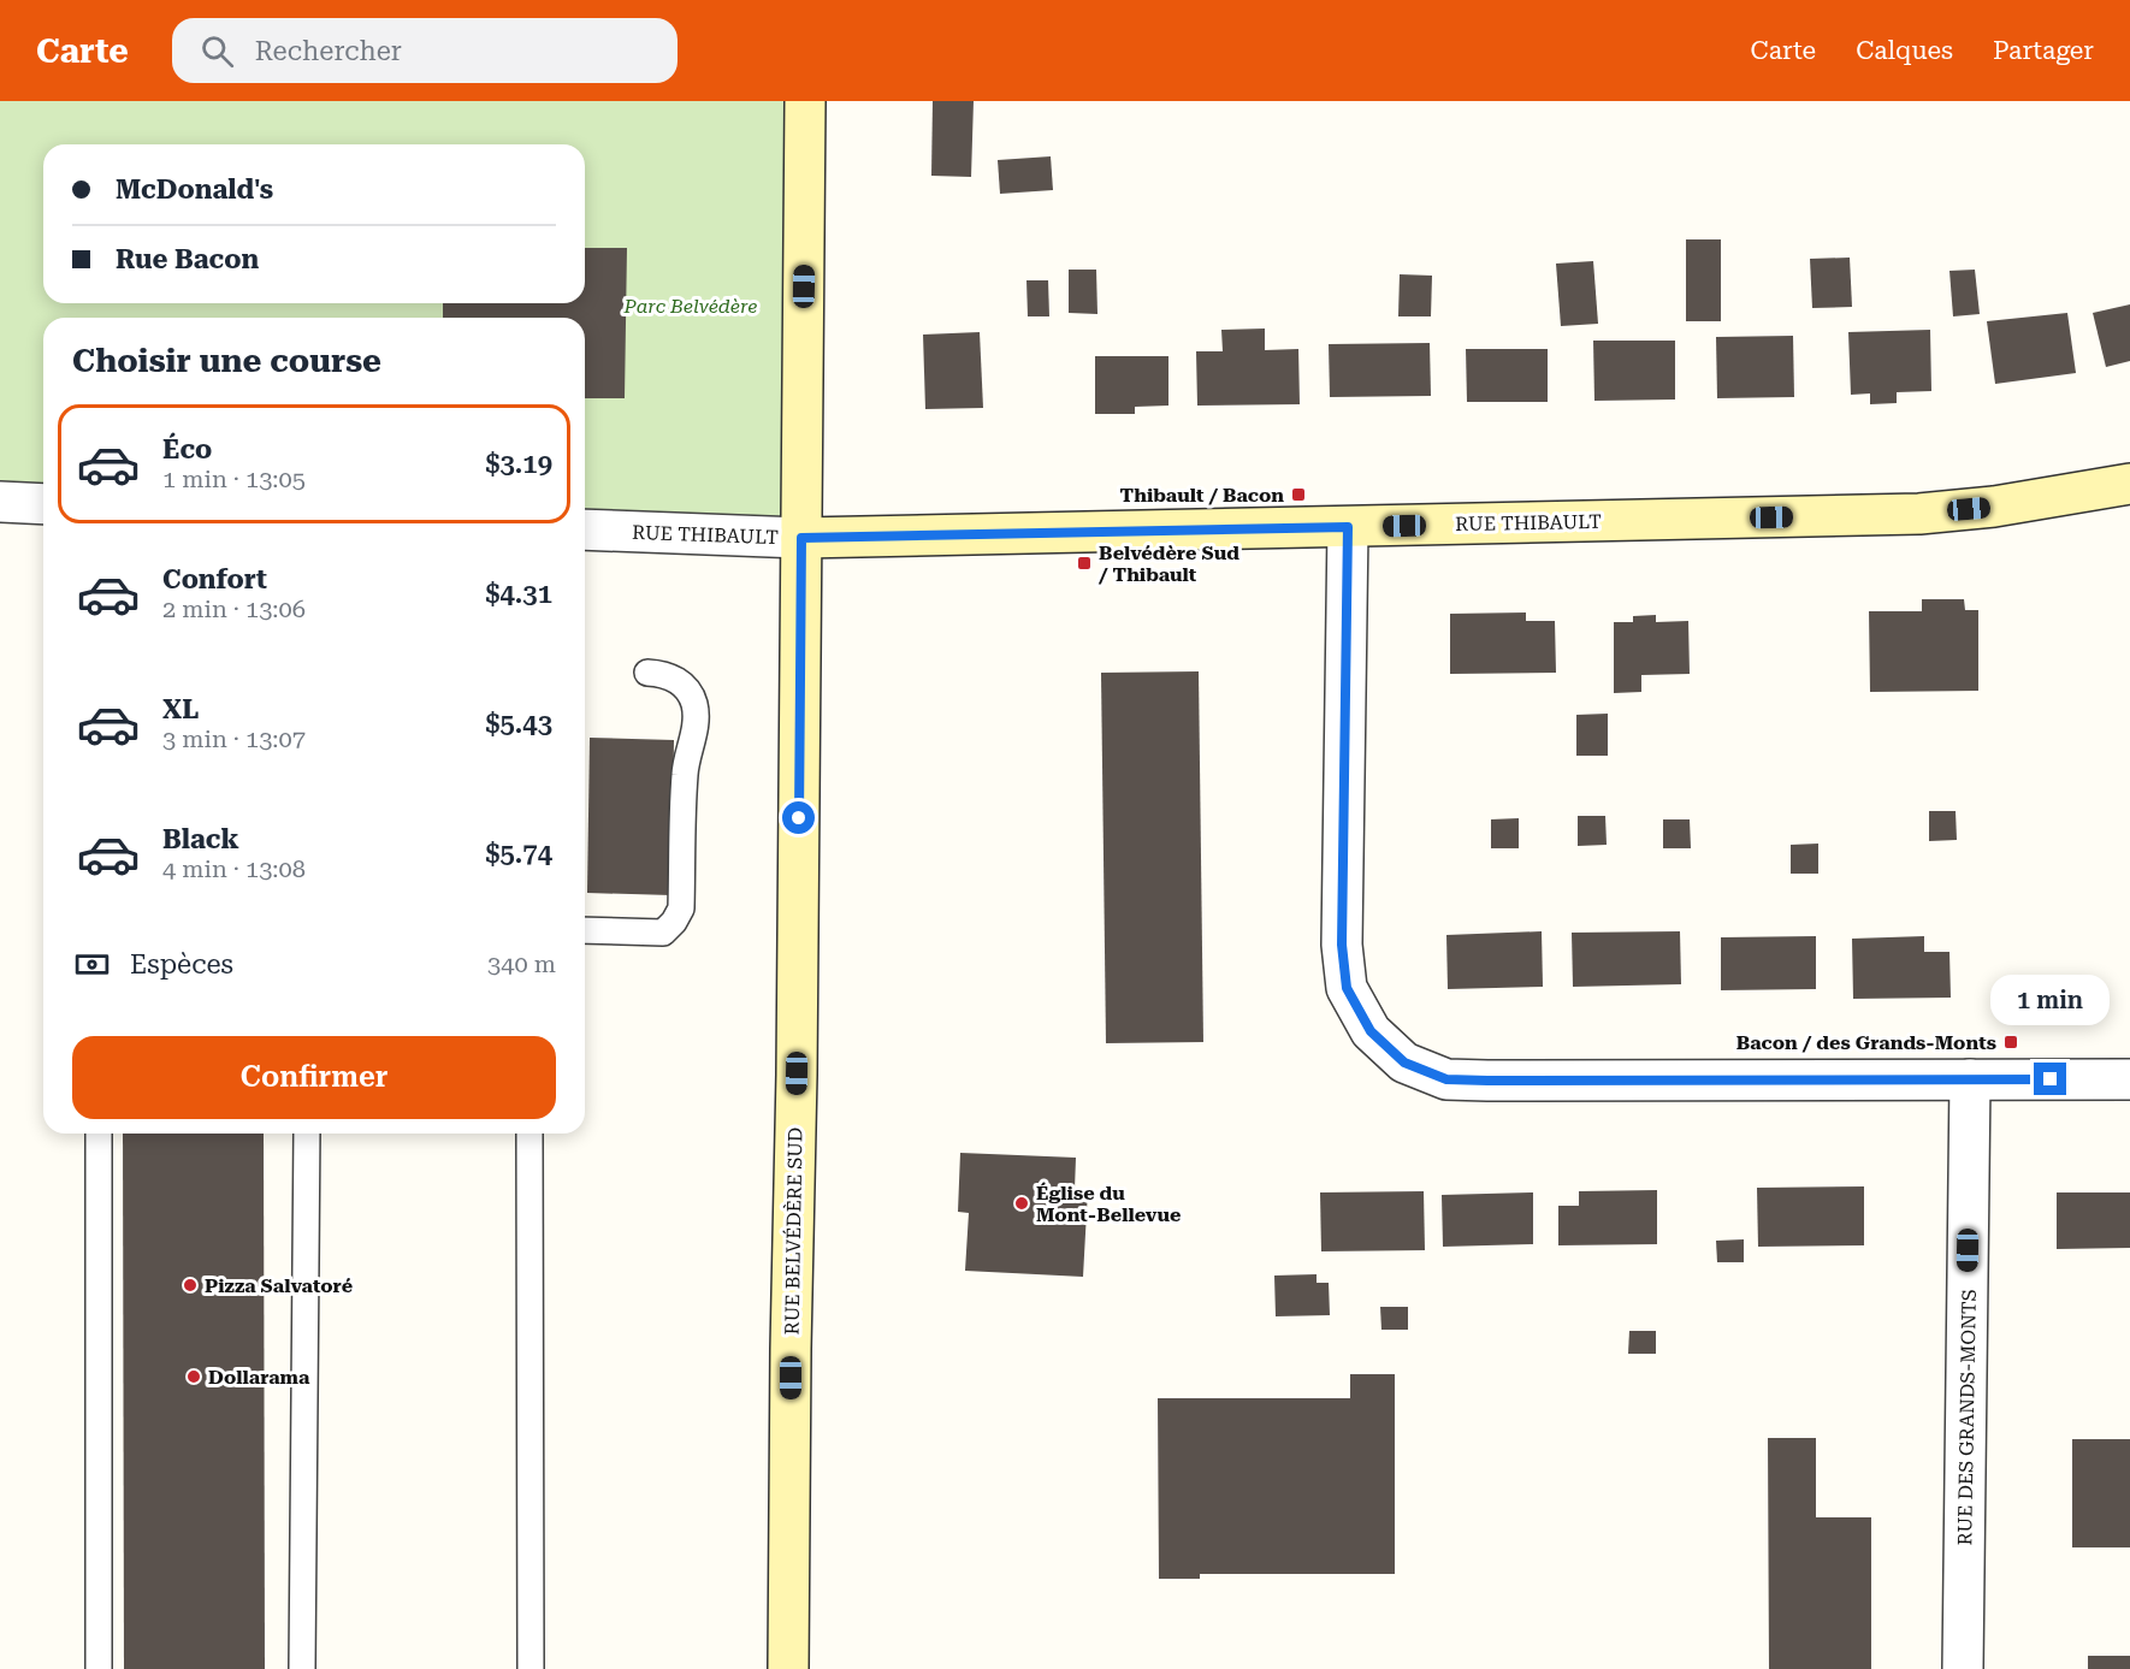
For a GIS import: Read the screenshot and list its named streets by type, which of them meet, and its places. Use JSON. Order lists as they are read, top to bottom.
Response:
{
  "streets": {
    "street": ["RUE THIBAULT", "RUE BELVÉDÈRE SUD", "RUE DES GRANDS-MONTS"]
  },
  "crossings": [
    ["RUE THIBAULT", "RUE BELVÉDÈRE SUD"]
  ],
  "parks": ["Parc Belvédère"],
  "places": {
    "transit": ["Thibault / Bacon", "Belvédère Sud / Thibault", "Bacon / des Grands-Monts"],
    "other": ["Église du Mont-Bellevue", "Pizza Salvatoré", "Dollarama"]
  },
  "page": {
    "header": "Carte",
    "search": "Rechercher",
    "nav": ["Carte", "Calques", "Partager"],
    "banner": ["McDonald's", "Rue Bacon"],
    "heading": "Choisir une course",
    "list": [
      {
        "name": "Éco",
        "note": "1 min · 13:05",
        "value": "$3.19"
      },
      {
        "name": "Confort",
        "note": "2 min · 13:06",
        "value": "$4.31"
      },
      {
        "name": "XL",
        "note": "3 min · 13:07",
        "value": "$5.43"
      },
      {
        "name": "Black",
        "note": "4 min · 13:08",
        "value": "$5.74"
      }
    ],
    "pay": ["Espèces", "340 m"],
    "bubble": "1 min",
    "buttons": "Confirmer"
  }
}
